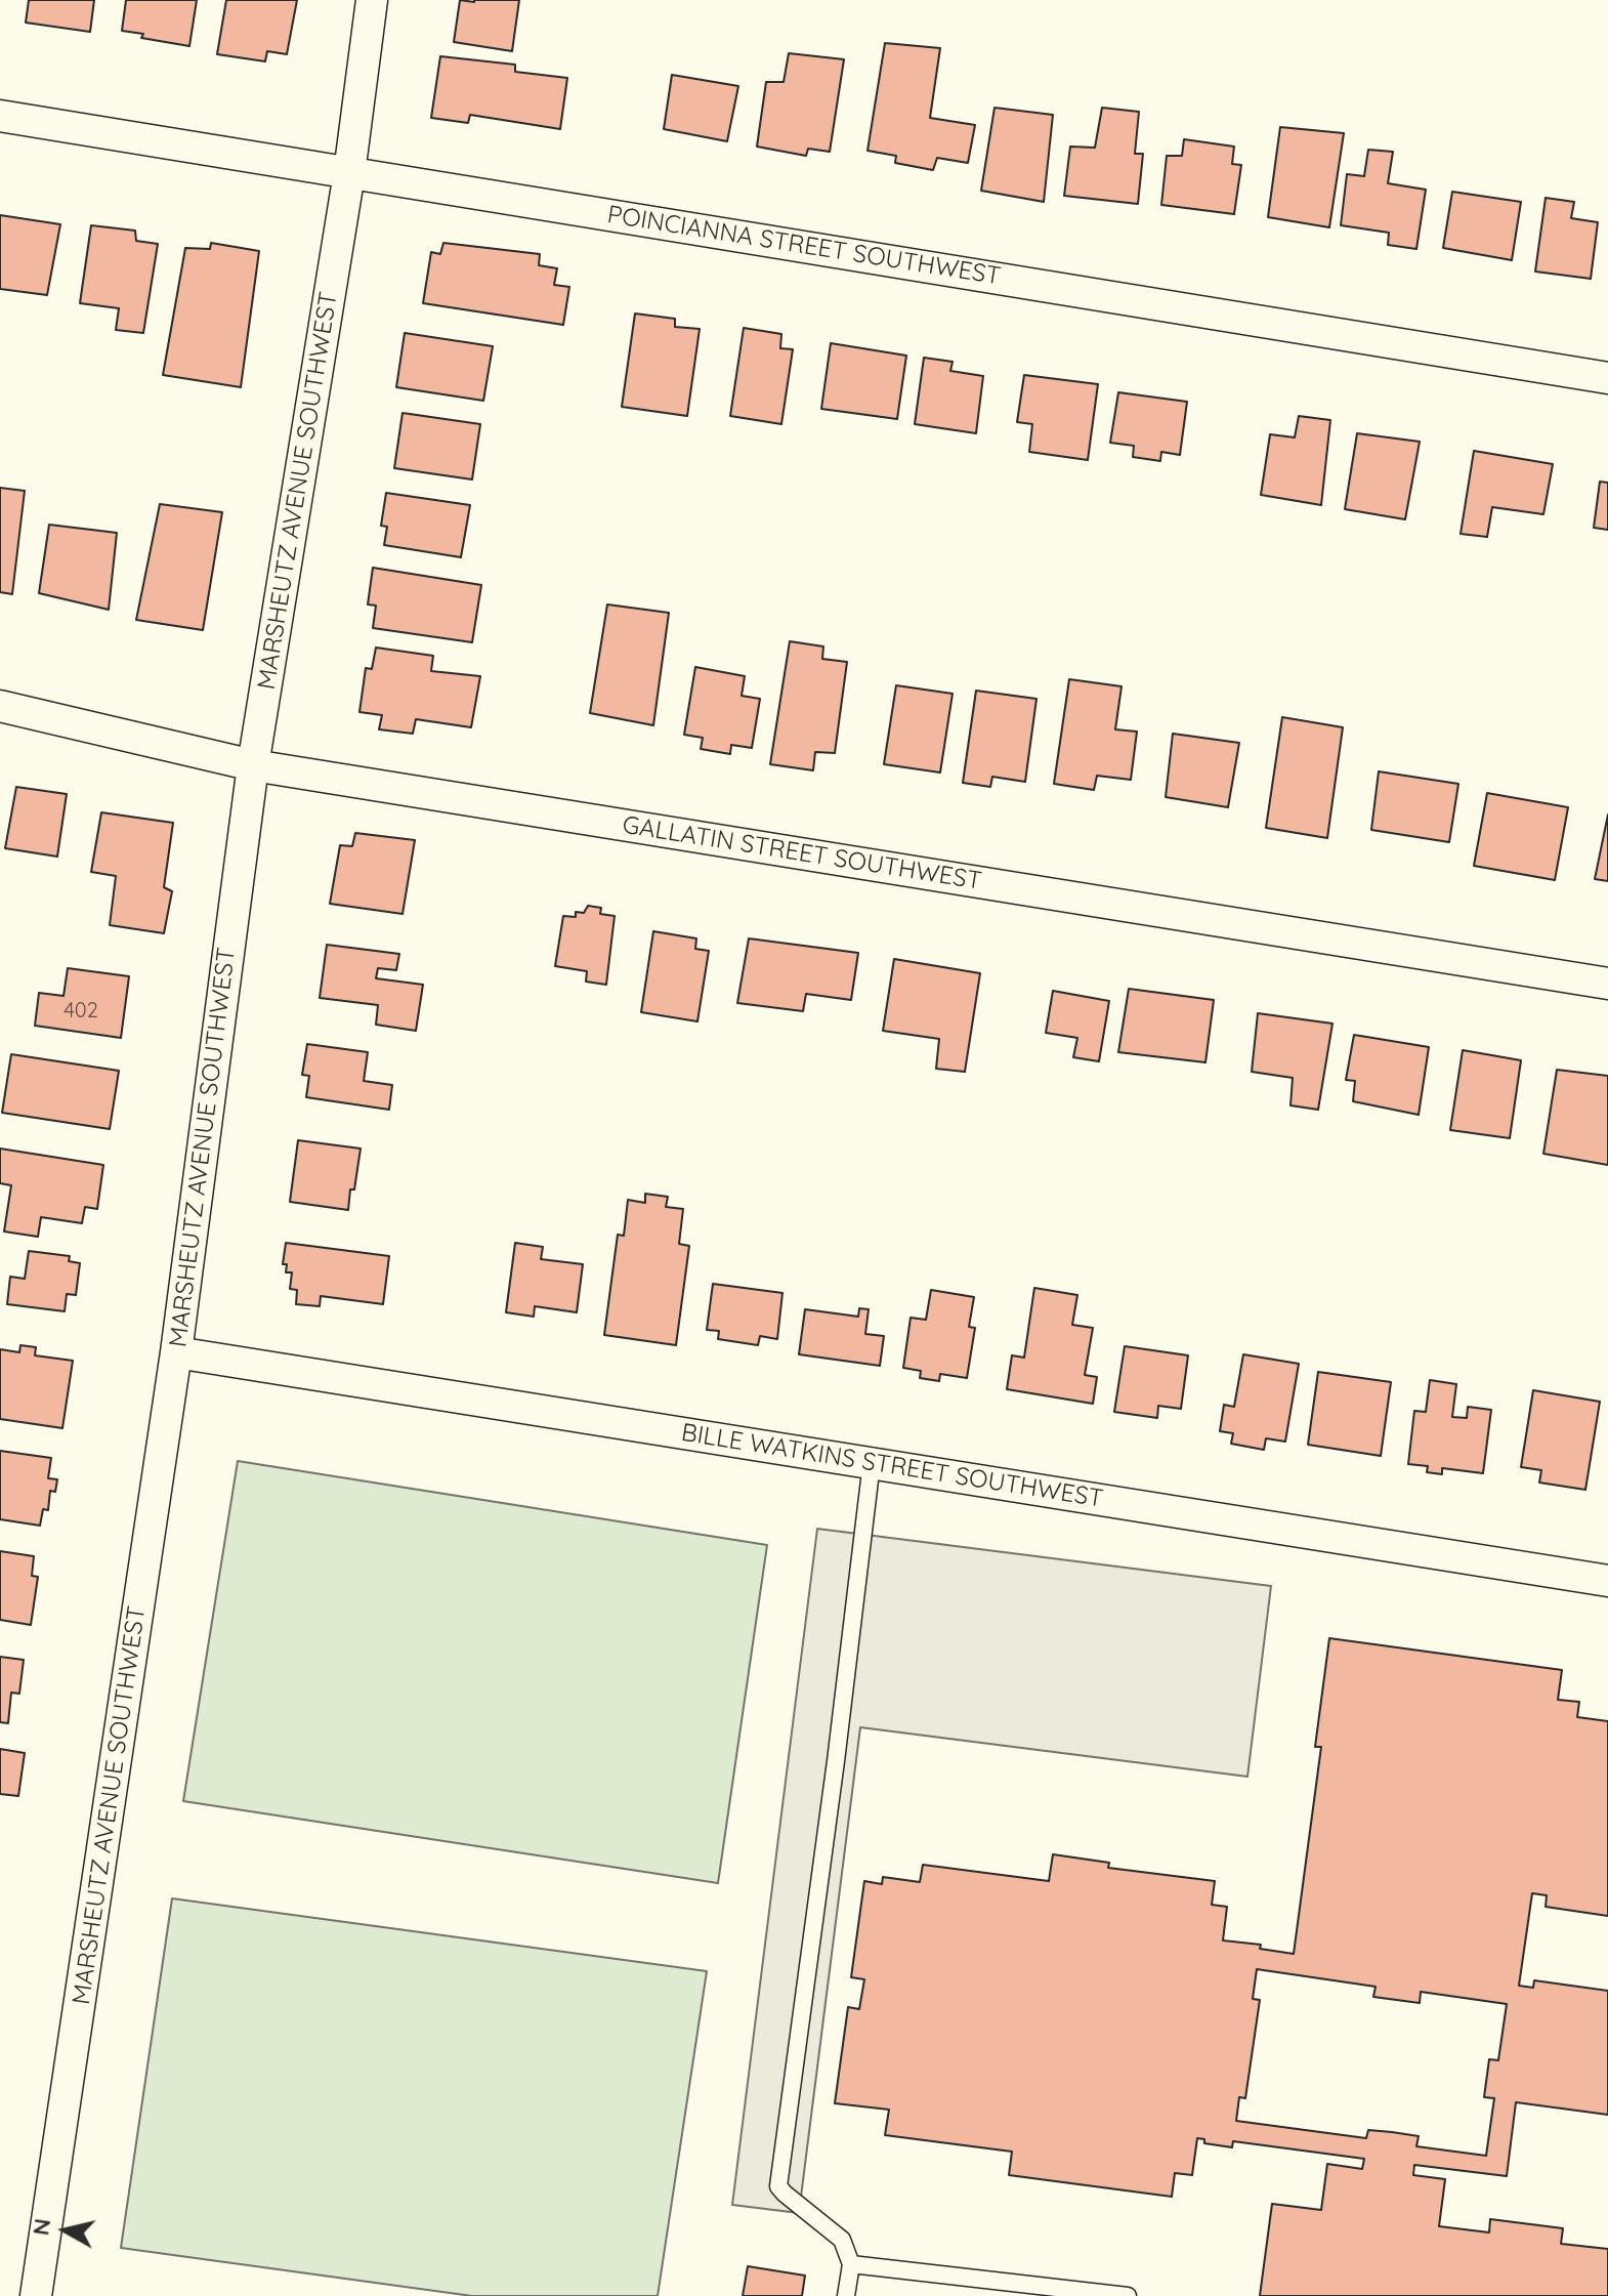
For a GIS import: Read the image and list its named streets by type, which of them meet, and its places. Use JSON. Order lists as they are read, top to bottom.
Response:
{
  "streets": {
    "street": [
      "POINCIANNA STREET SOUTHWEST",
      "MARSHEUTZ AVENUE SOUTHWEST",
      "GALLATIN STREET SOUTHWEST",
      "BILLE WATKINS STREET SOUTHWEST"
    ]
  },
  "crossings": [
    ["POINCIANNA STREET SOUTHWEST", "MARSHEUTZ AVENUE SOUTHWEST"],
    ["MARSHEUTZ AVENUE SOUTHWEST", "GALLATIN STREET SOUTHWEST"],
    ["MARSHEUTZ AVENUE SOUTHWEST", "BILLE WATKINS STREET SOUTHWEST"]
  ],
  "house_numbers": ["402"],
  "north": "left"
}
